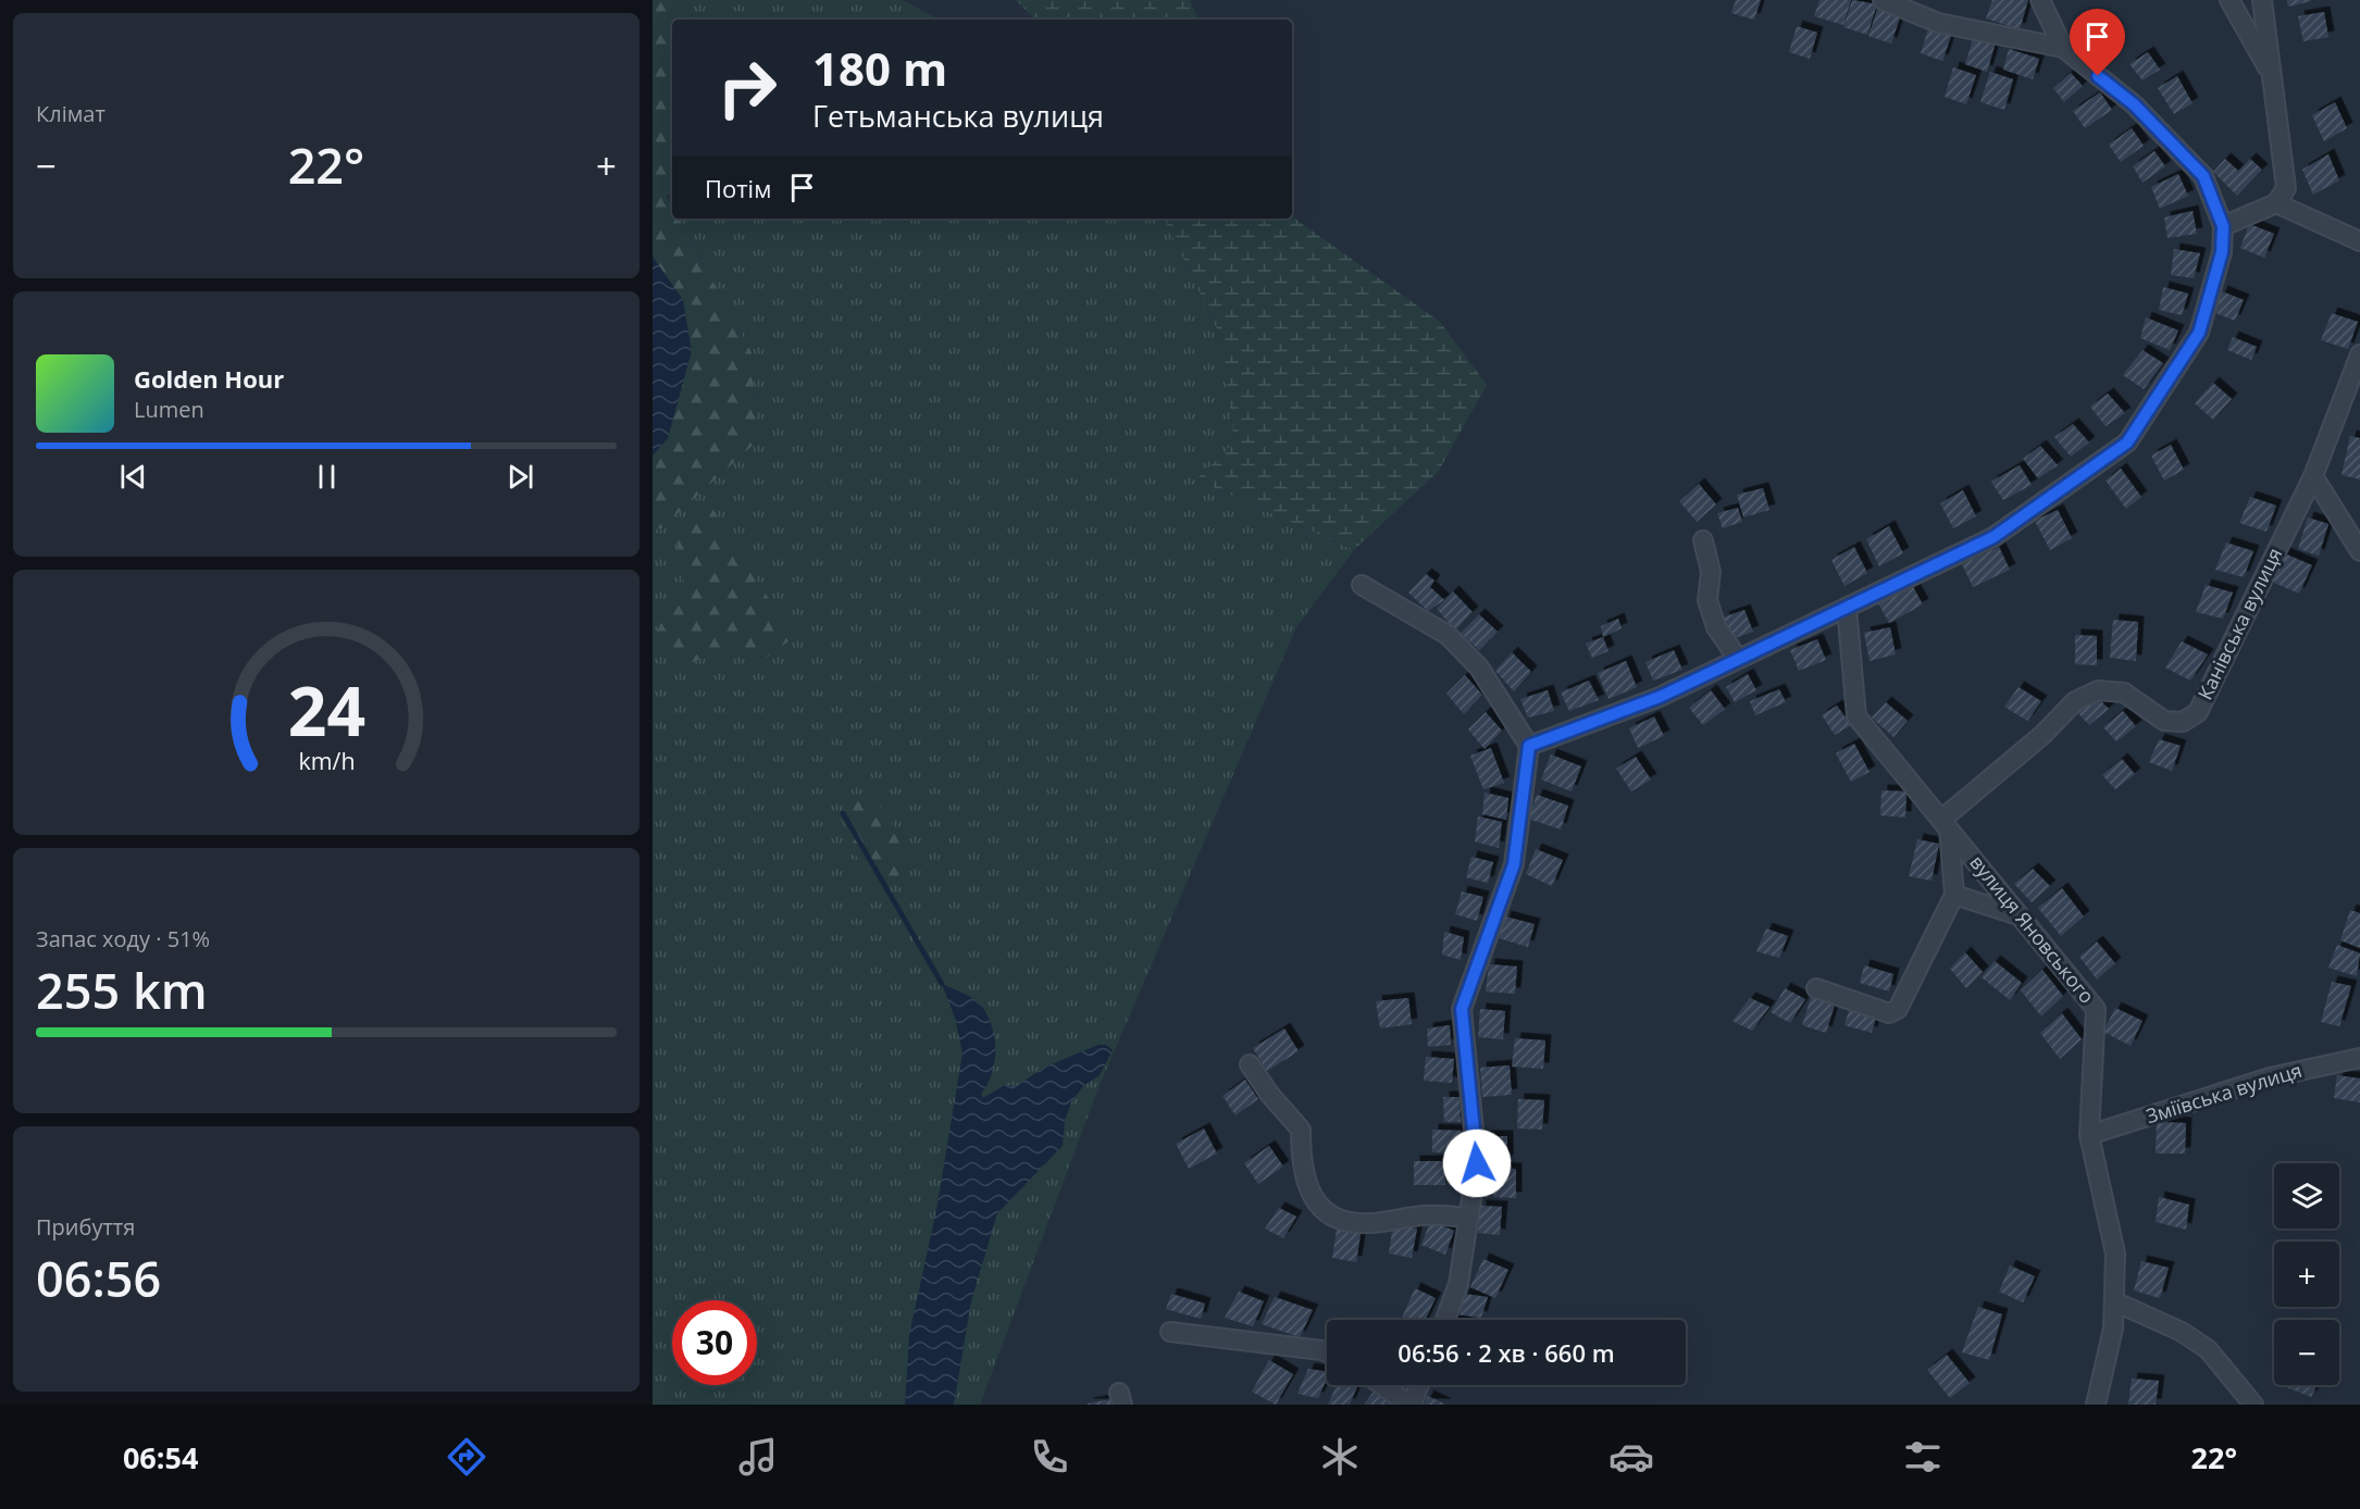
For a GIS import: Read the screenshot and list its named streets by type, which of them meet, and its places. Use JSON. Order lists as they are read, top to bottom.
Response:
{
  "streets": {
    "street": ["Канівська вулиця", "вулиця Яновського", "Зміївська вулиця"]
  },
  "crossings": [
    ["Канівська вулиця", "вулиця Яновського"],
    ["вулиця Яновського", "Зміївська вулиця"]
  ],
  "page": {
    "tile": [
      "Клімат",
      ["Запас ходу · 51%", "255 km"],
      ["Прибуття", "06:56"]
    ],
    "turn": ["180 m", "Гетьманська вулиця"],
    "heat": ["−", "22°", "+"],
    "then": "Потім",
    "song": ["Golden Hour", "Lumen"],
    "map_buttons": ["+", "−"],
    "limit": "30",
    "trip": "06:56 · 2 хв · 660 m",
    "tabs": ["06:54", "22°"],
    "gauge": ["24", "km/h"]
  }
}
